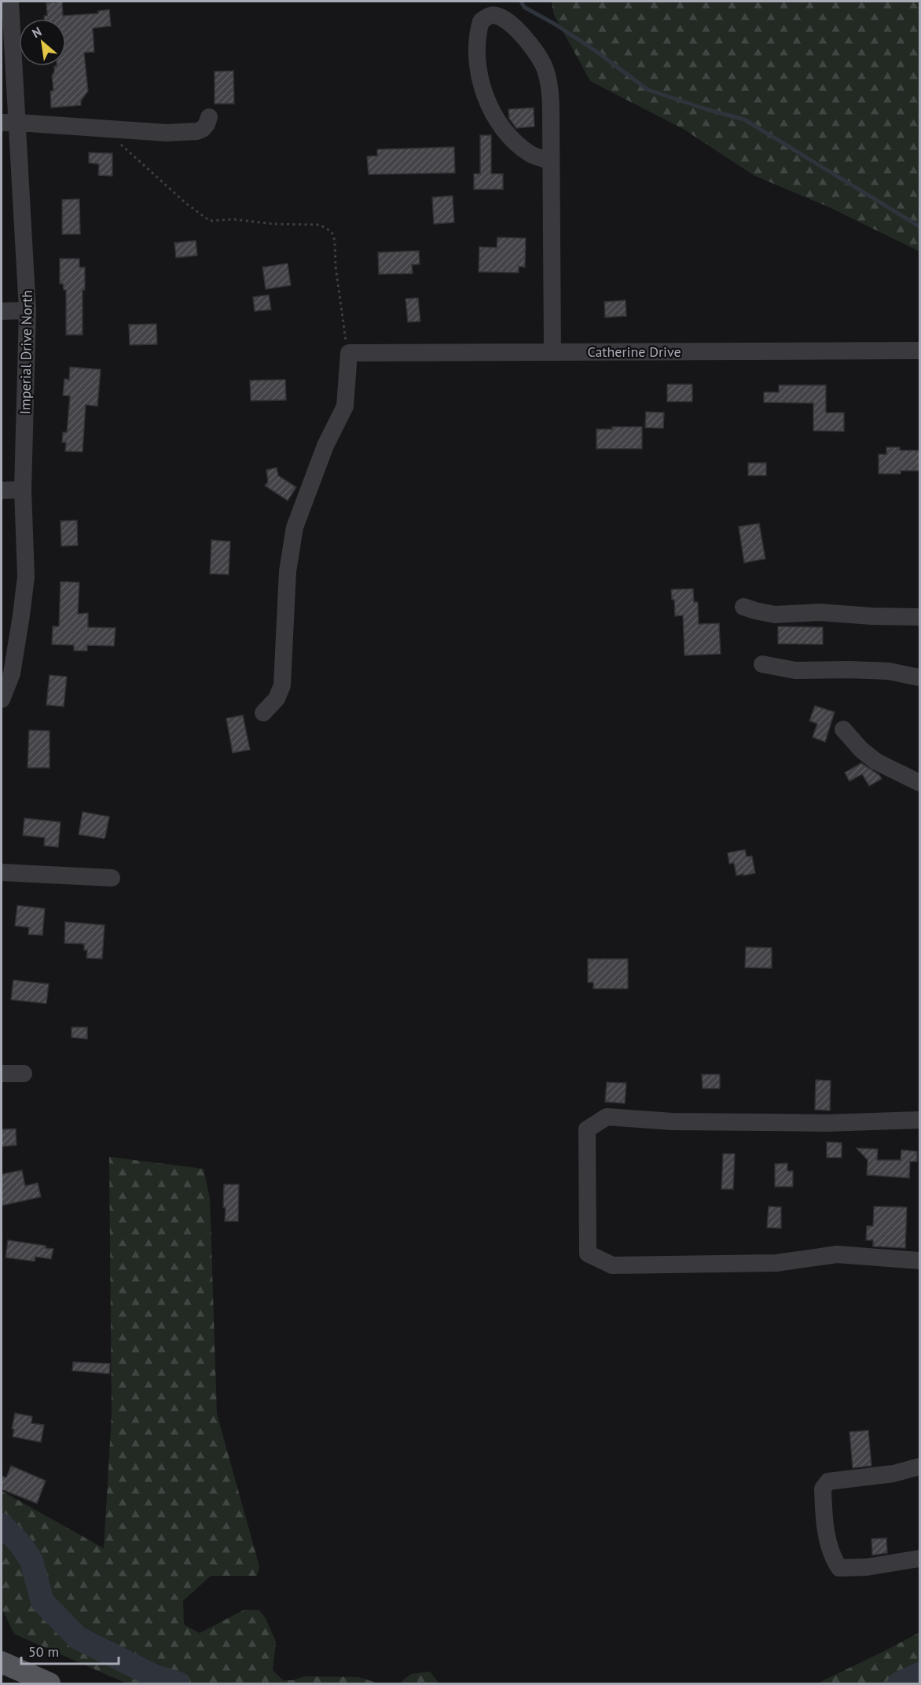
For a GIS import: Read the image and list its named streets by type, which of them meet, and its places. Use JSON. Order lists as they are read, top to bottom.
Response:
{
  "streets": {
    "street": ["Catherine Drive", "Imperial Drive North"]
  },
  "scale_bar": "50 m",
  "north": "top left"
}
